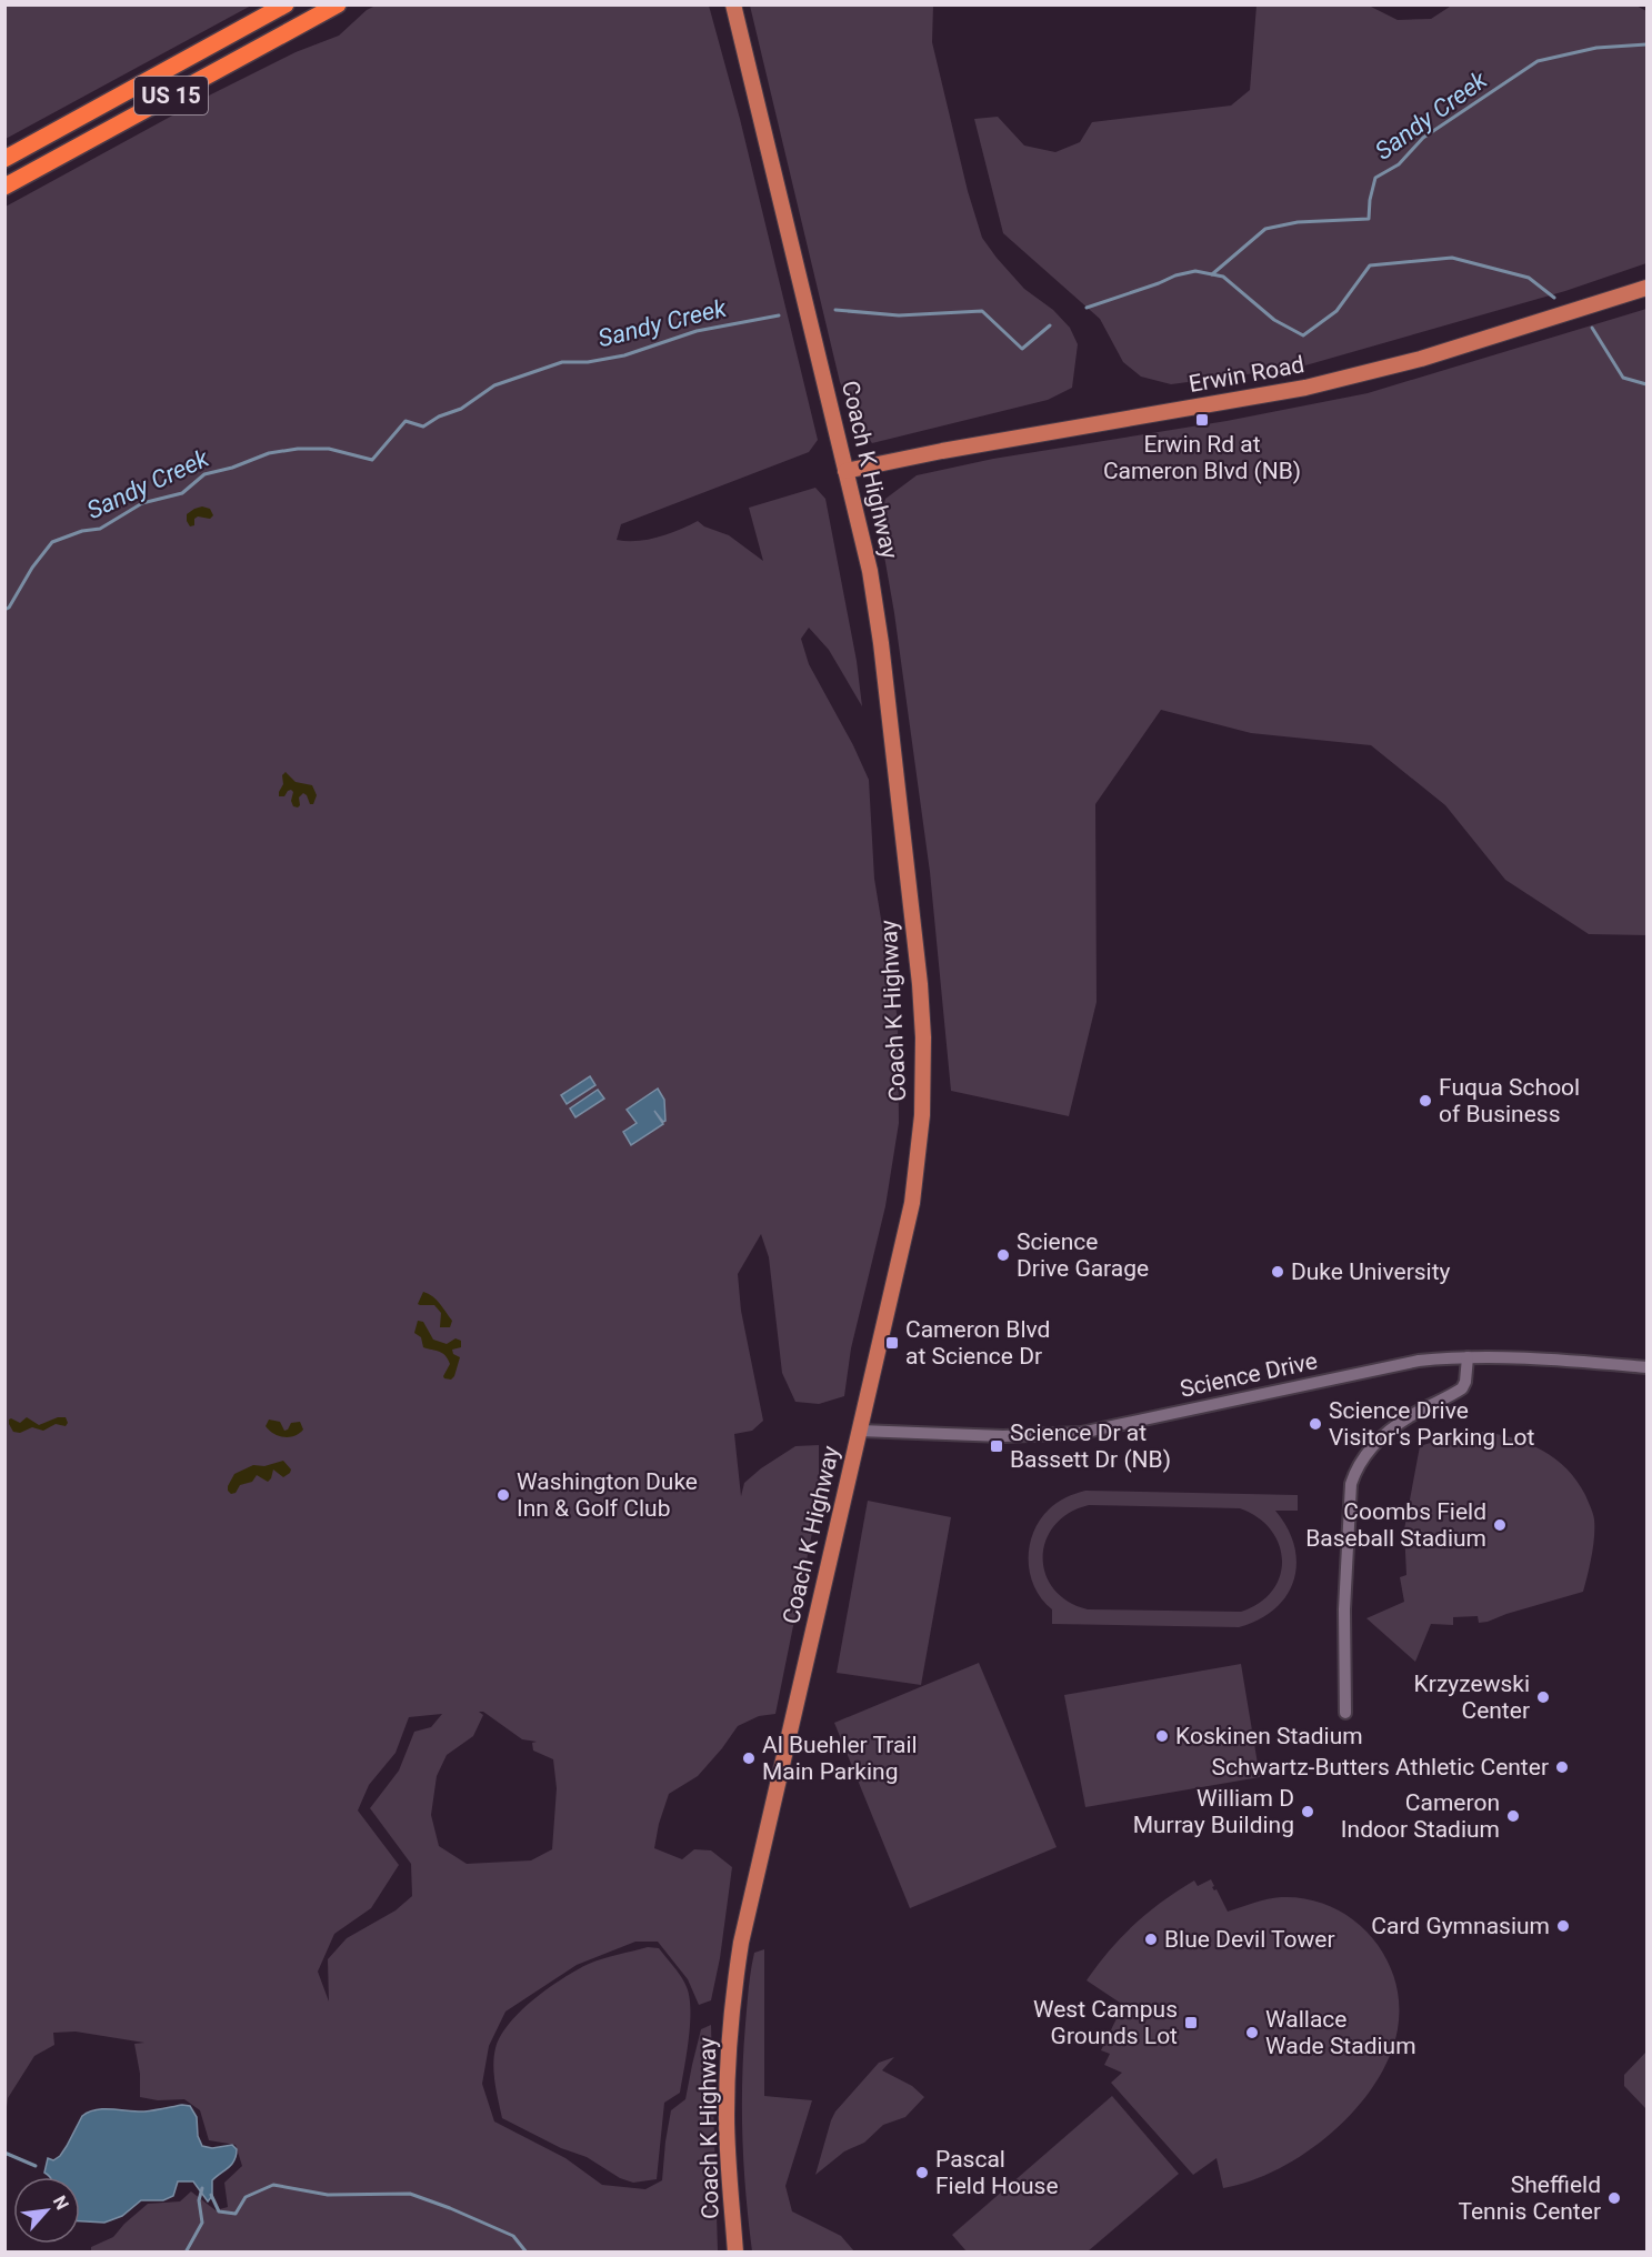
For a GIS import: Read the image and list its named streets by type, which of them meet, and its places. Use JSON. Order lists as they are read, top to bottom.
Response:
{
  "streets": {
    "highway": ["US 15"],
    "main road": ["Erwin Road", "Coach K Highway"],
    "street": ["Science Drive"]
  },
  "crossings": [
    ["Erwin Road", "Coach K Highway"],
    ["Coach K Highway", "Science Drive"]
  ],
  "water": ["Sandy Creek"],
  "places": {
    "transit": [
      "Erwin Rd at Cameron Blvd (NB)",
      "Cameron Blvd at Science Dr",
      "Science Dr at Bassett Dr (NB)",
      "West Campus Grounds Lot"
    ],
    "other": [
      "Fuqua School of Business",
      "Science Drive Garage",
      "Duke University",
      "Science Drive Visitor's Parking Lot",
      "Washington Duke Inn & Golf Club",
      "Coombs Field Baseball Stadium",
      "Krzyzewski Center",
      "Koskinen Stadium",
      "Al Buehler Trail Main Parking",
      "Schwartz-Butters Athletic Center",
      "William D Murray Building",
      "Cameron Indoor Stadium",
      "Card Gymnasium",
      "Blue Devil Tower",
      "Wallace Wade Stadium",
      "Pascal Field House",
      "Sheffield Tennis Center"
    ]
  },
  "north": "top right"
}
